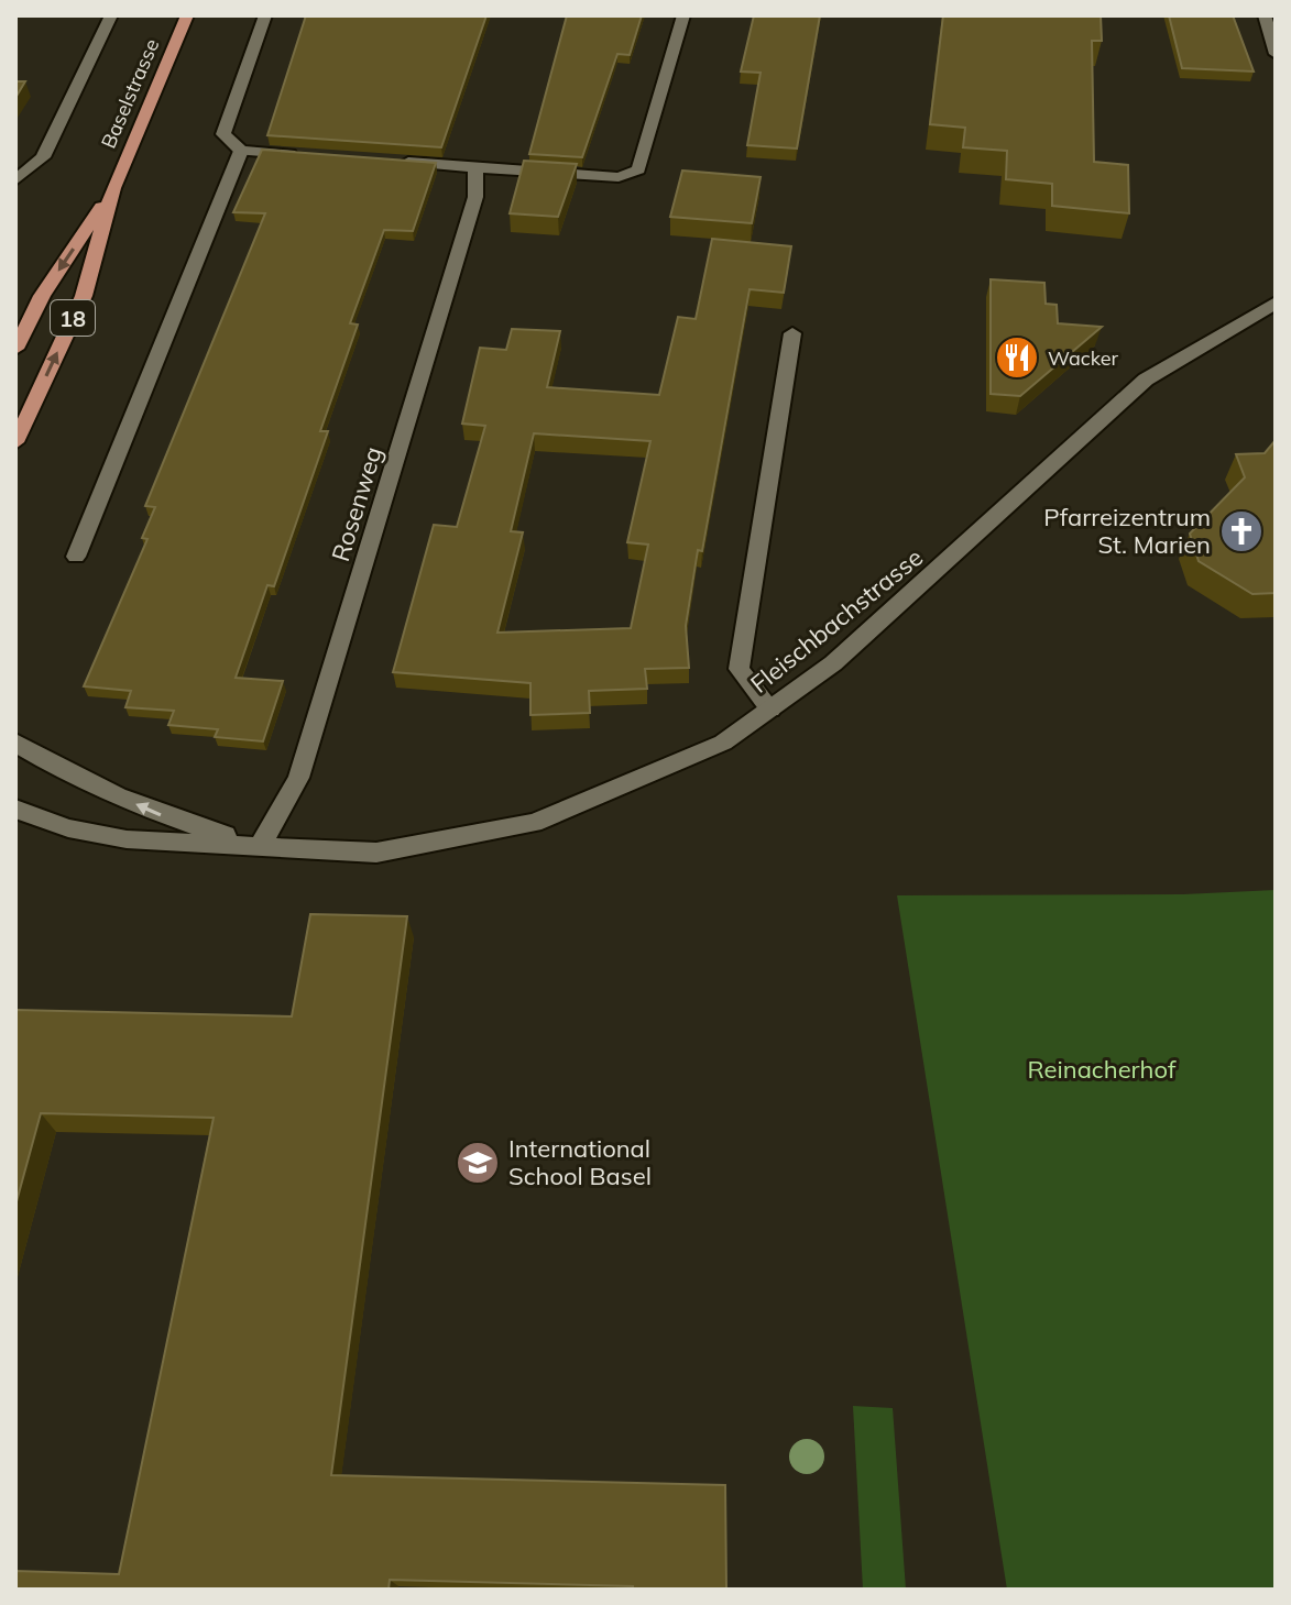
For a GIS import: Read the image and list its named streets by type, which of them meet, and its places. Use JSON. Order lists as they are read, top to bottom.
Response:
{
  "streets": {
    "main road": ["Baselstrasse", "18"],
    "street": ["Rosenweg", "Fleischbachstrasse"]
  },
  "crossings": [
    ["Rosenweg", "Fleischbachstrasse"]
  ],
  "parks": ["Reinacherhof"],
  "places": {
    "restaurant": ["Wacker"],
    "church": ["Pfarreizentrum St. Marien"],
    "school or university": ["International School Basel"]
  }
}
